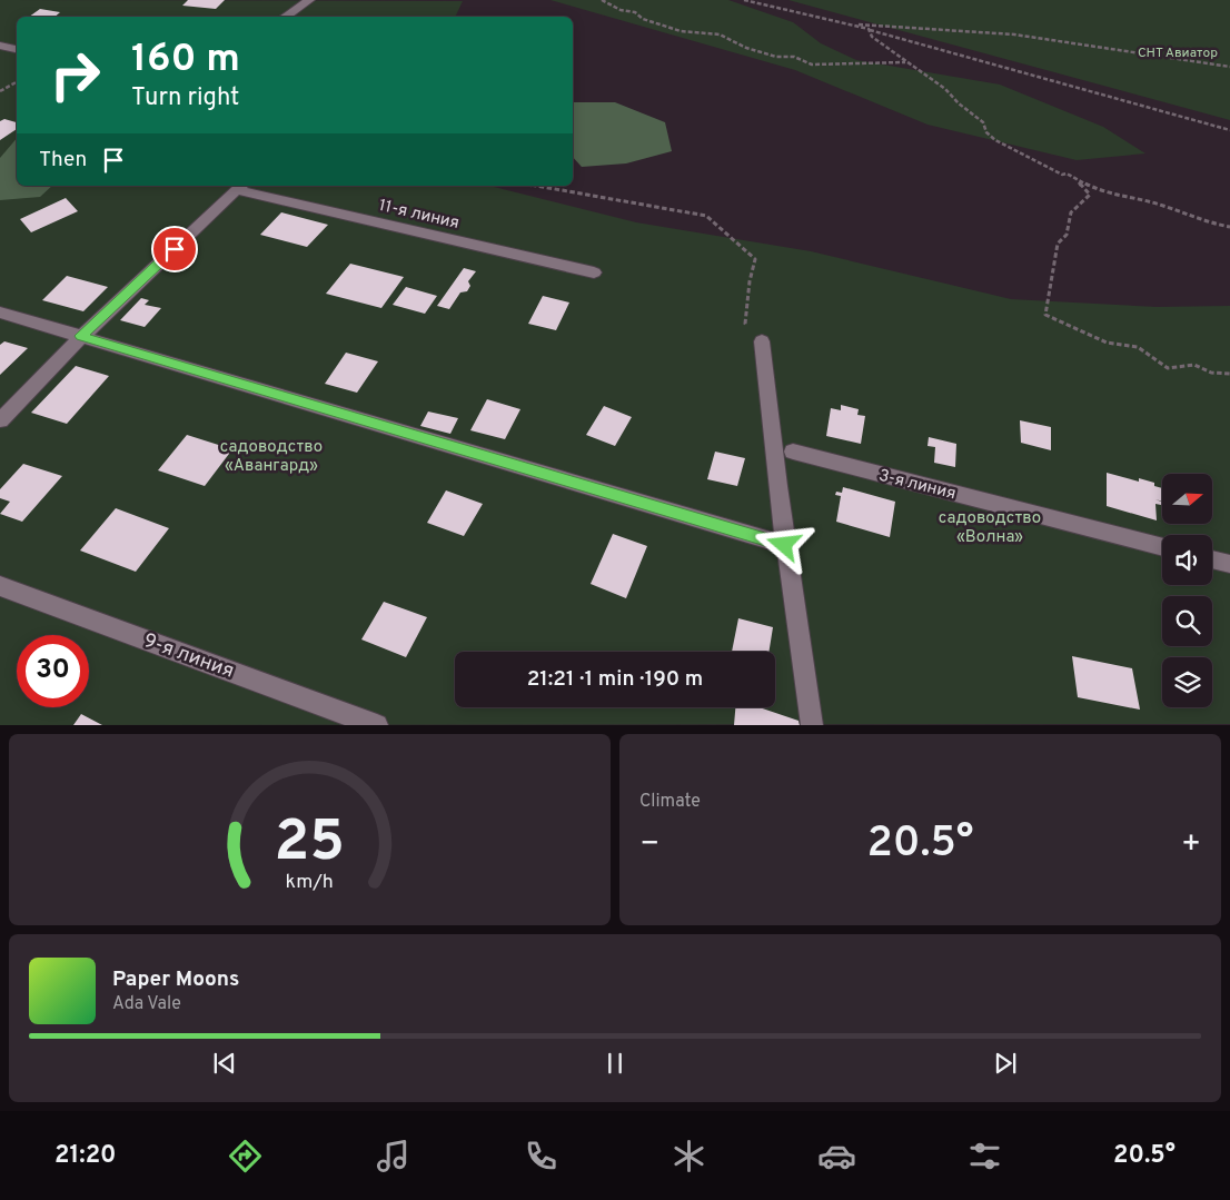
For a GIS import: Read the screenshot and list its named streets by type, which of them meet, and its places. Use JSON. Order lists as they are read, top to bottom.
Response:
{
  "streets": {
    "street": ["11-я линия", "3-я линия", "9-я линия"]
  },
  "parks": ["СНТ Авиатор", "садоводство «Авангард»", "садоводство «Волна»"],
  "north": "right",
  "page": {
    "turn": ["160 m", "Turn right"],
    "then": "Then",
    "limit": "30",
    "trip": "21:21 · 1 min · 190 m",
    "tile": "Climate",
    "heat": ["−", "20.5°", "+"],
    "song": ["Paper Moons", "Ada Vale"],
    "tabs": ["21:20", "20.5°"],
    "gauge": ["25", "km/h"]
  }
}
